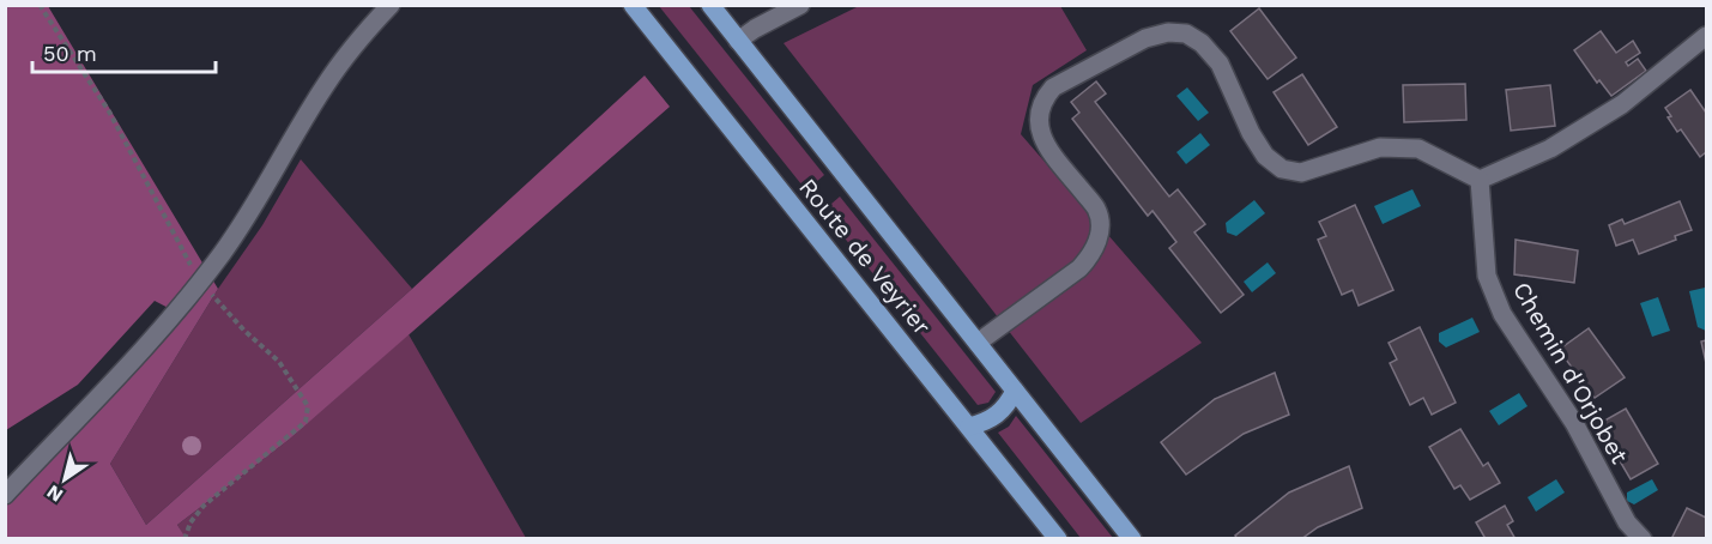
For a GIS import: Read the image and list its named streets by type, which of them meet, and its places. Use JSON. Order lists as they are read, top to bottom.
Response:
{
  "streets": {
    "main road": ["Route de Veyrier"],
    "street": ["Chemin d'Orjobet"]
  },
  "scale_bar": "50 m",
  "north": "bottom left"
}
